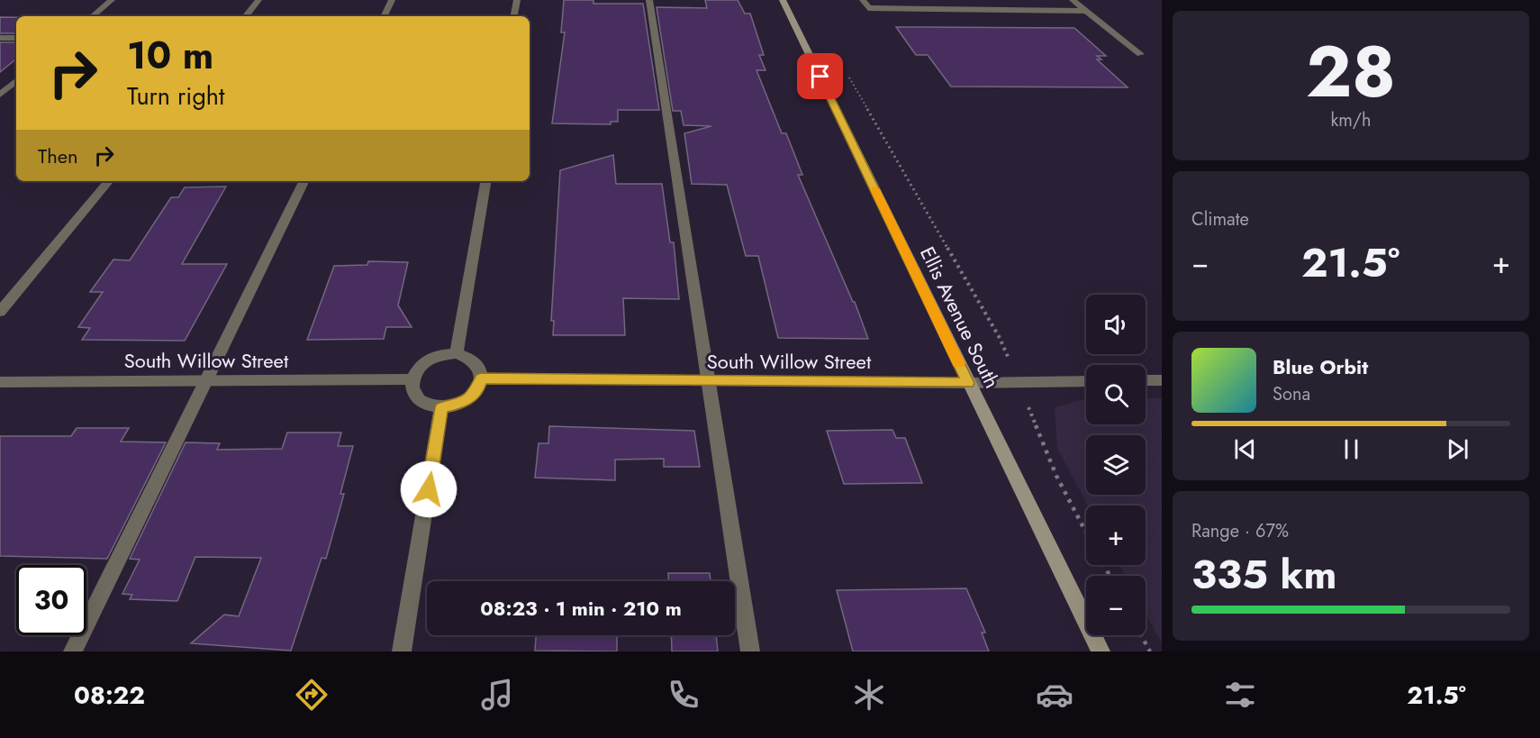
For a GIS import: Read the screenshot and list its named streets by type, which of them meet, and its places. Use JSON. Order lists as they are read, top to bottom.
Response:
{
  "streets": {
    "street": ["Ellis Avenue South", "South Willow Street"]
  },
  "crossings": [
    ["Ellis Avenue South", "South Willow Street"]
  ],
  "page": {
    "tile": [
      ["28", "km/h"],
      "Climate",
      ["Range · 67%", "335 km"]
    ],
    "turn": ["10 m", "Turn right"],
    "then": "Then",
    "heat": ["−", "21.5°", "+"],
    "map_buttons": ["+", "−"],
    "song": ["Blue Orbit", "Sona"],
    "limit": "30",
    "trip": "08:23 · 1 min · 210 m",
    "tabs": ["08:22", "21.5°"]
  }
}
